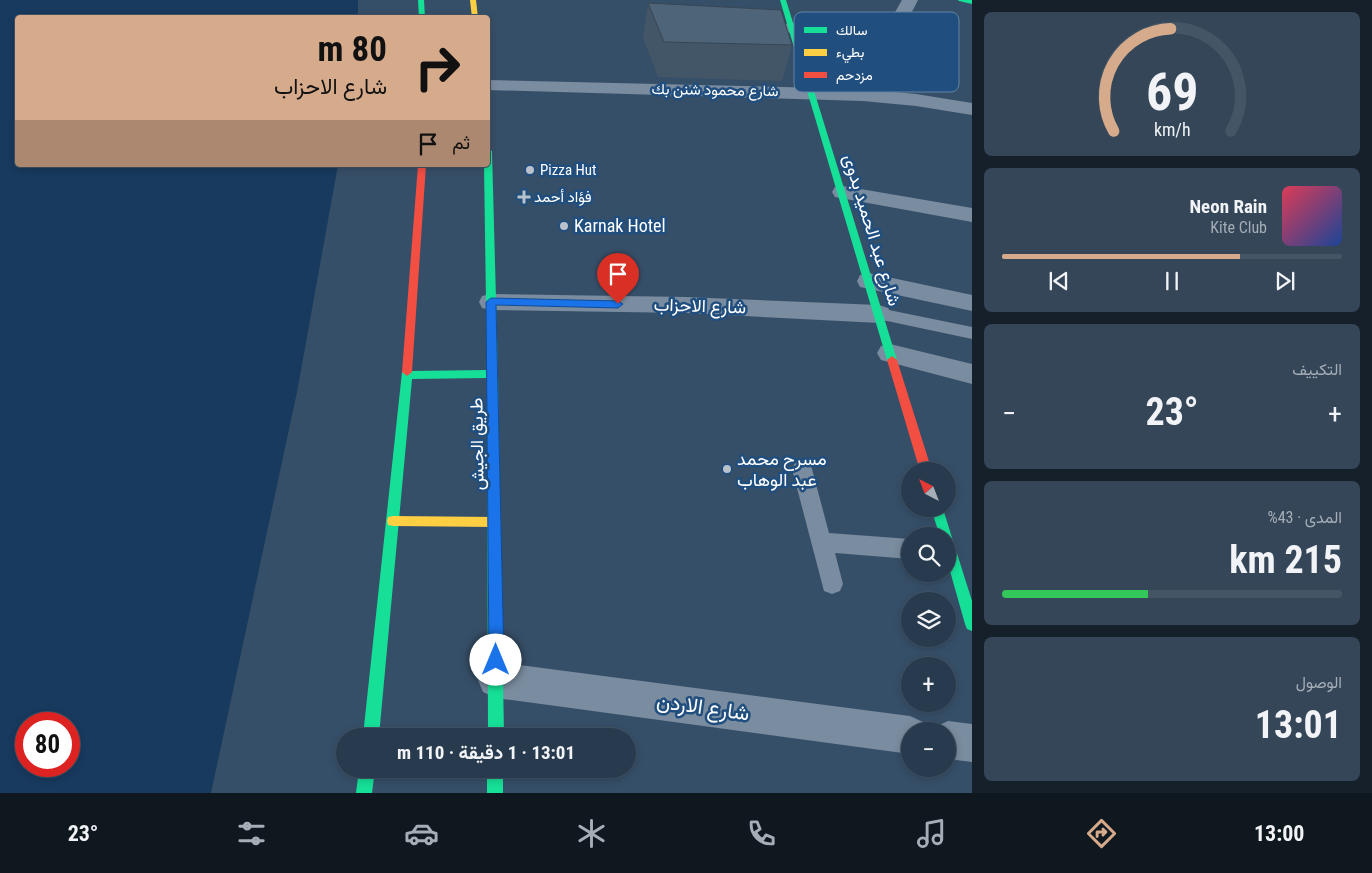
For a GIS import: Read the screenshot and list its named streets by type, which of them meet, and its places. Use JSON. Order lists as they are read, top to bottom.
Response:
{
  "streets": {
    "main road": ["شارع عبد الحميد بدوى", "طريق الجيش"],
    "street": ["شارع محمود شنن بك", "شارع الاحزاب", "شارع الاردن"]
  },
  "crossings": [
    ["شارع محمود شنن بك", "شارع عبد الحميد بدوى"],
    ["شارع عبد الحميد بدوى", "شارع الاحزاب"],
    ["شارع الاحزاب", "طريق الجيش"],
    ["طريق الجيش", "شارع الاردن"]
  ],
  "places": {
    "other": ["Pizza Hut", "Karnak Hotel", "مسرح محمد عبد الوهاب"],
    "health": ["فؤاد أحمد"]
  },
  "legend": ["سالك", "بطيء", "مزدحم"],
  "north": "top left",
  "page": {
    "turn": ["80 m", "شارع الاحزاب"],
    "then": "ثم",
    "song": ["Neon Rain", "Kite Club"],
    "tile": [
      "التكييف",
      ["المدى · 43%", "215 km"],
      ["الوصول", "13:01"]
    ],
    "heat": ["−", "23°", "+"],
    "map_buttons": ["+", "−"],
    "limit": "80",
    "trip": "13:01 · 1 دقيقة · 110 m",
    "tabs": ["13:00", "23°"],
    "gauge": ["69", "km/h"]
  }
}
